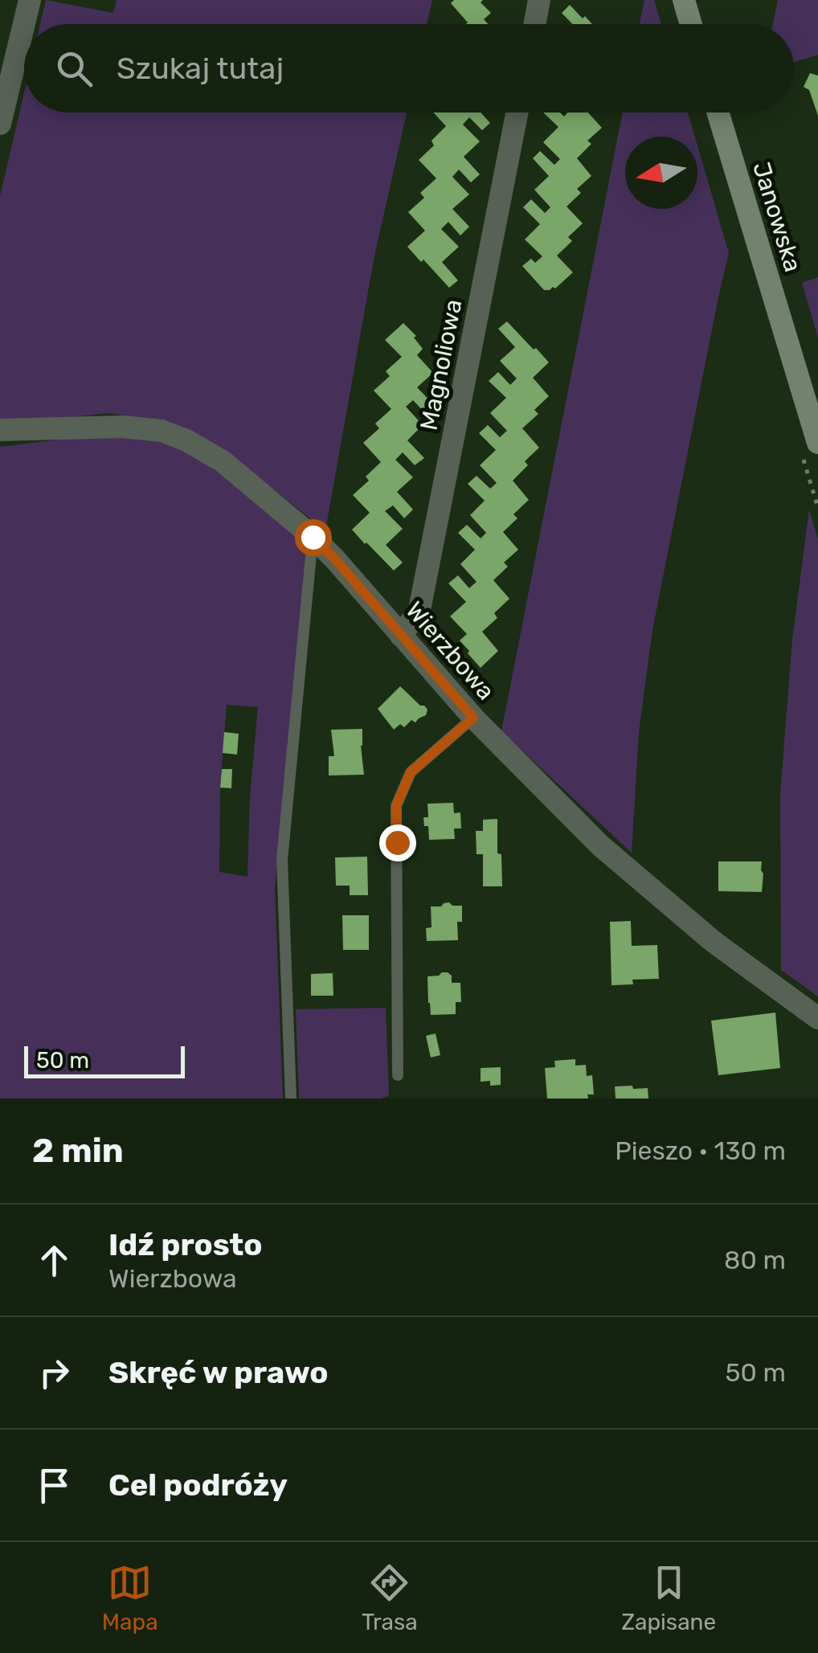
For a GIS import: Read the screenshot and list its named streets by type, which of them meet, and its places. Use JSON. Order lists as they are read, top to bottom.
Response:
{
  "streets": {
    "main road": ["Janowska"],
    "street": ["Magnoliowa", "Wierzbowa"]
  },
  "crossings": [
    ["Magnoliowa", "Wierzbowa"]
  ],
  "scale_bar": "50 m",
  "north": "left",
  "page": {
    "search": "Szukaj tutaj",
    "scale": "50 m",
    "heading": ["2 min", "Pieszo · 130 m"],
    "list": [
      ["Idź prosto", "Wierzbowa", "80 m"],
      ["Skręć w prawo", "50 m"],
      "Cel podróży"
    ],
    "nav": ["Mapa", "Trasa", "Zapisane"]
  }
}
